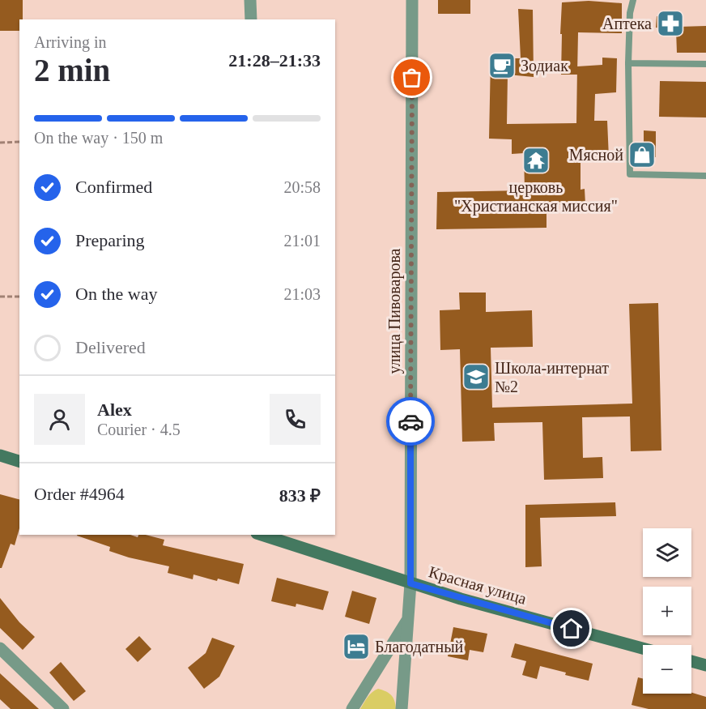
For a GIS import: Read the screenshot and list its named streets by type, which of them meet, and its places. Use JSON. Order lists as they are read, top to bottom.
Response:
{
  "streets": {
    "street": ["улица Пивоварова", "Красная улица"]
  },
  "crossings": [
    ["улица Пивоварова", "Красная улица"]
  ],
  "places": {
    "pharmacy": ["Аптека"],
    "cafe": ["Зодиак"],
    "shop": ["Мясной"],
    "temple": ["церковь \"Христианская миссия\""],
    "school or university": ["Школа-интернат №2"],
    "hotel": ["Благодатный"]
  },
  "page": {
    "heading": ["2 min", "Arriving in", "21:28–21:33"],
    "panel": [
      "Alex",
      "Courier · 4.5",
      "Order #4964",
      "833 ₽"
    ],
    "bar": "On the way · 150 m",
    "list": [
      ["Confirmed", "20:58"],
      ["Preparing", "21:01"],
      ["On the way", "21:03"],
      "Delivered"
    ],
    "map_buttons": ["+", "−"]
  }
}
